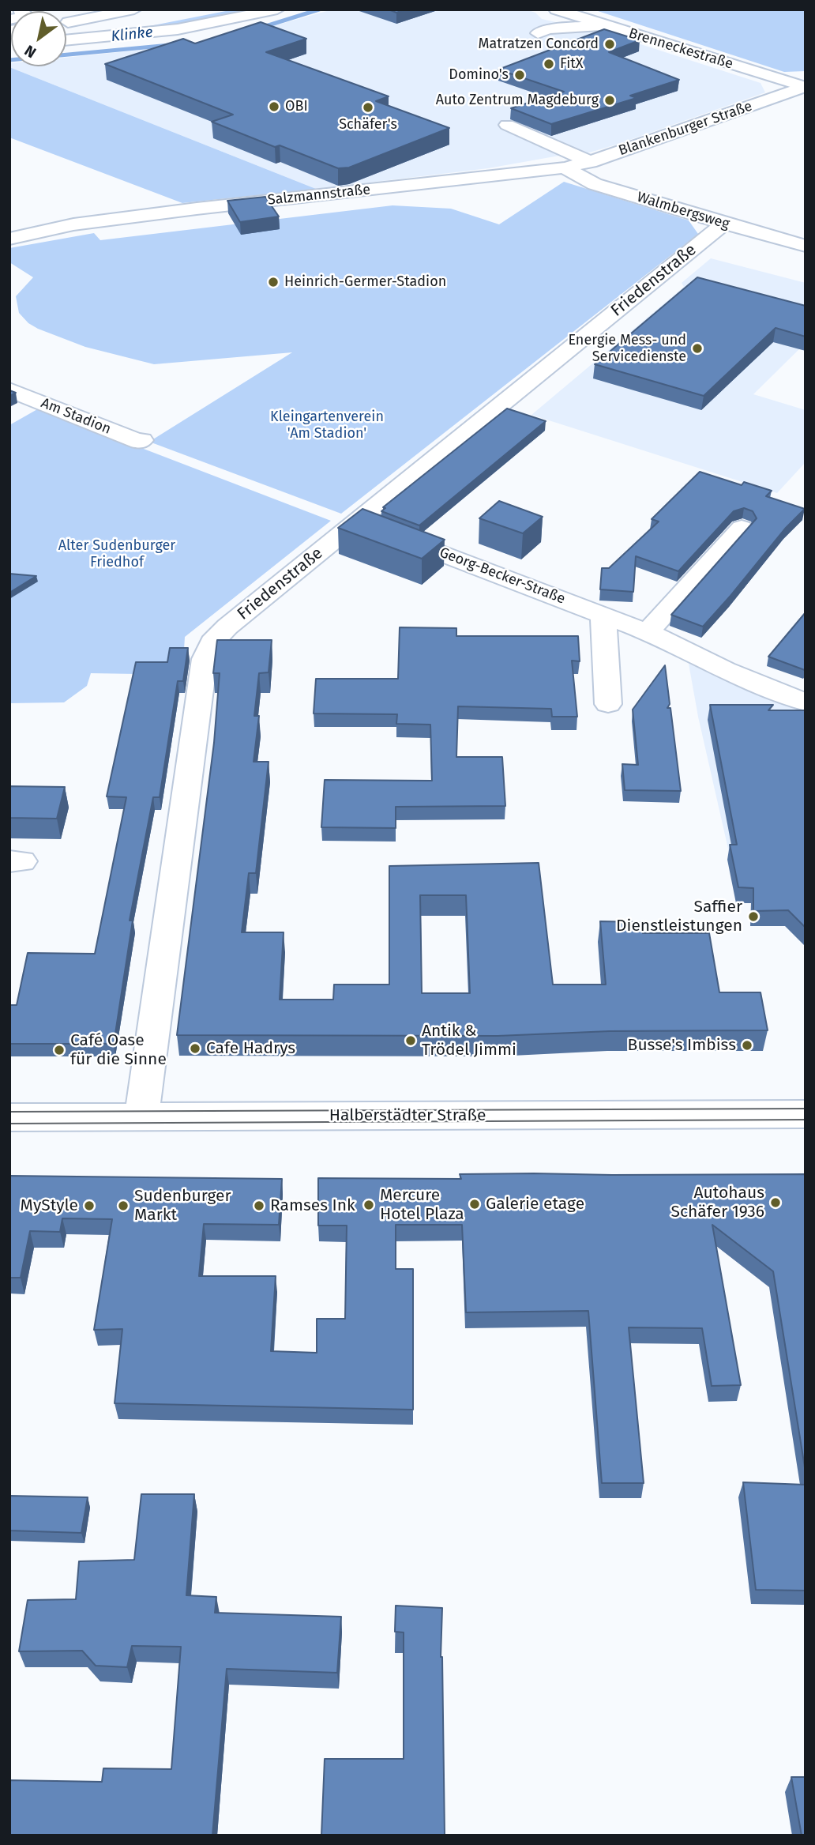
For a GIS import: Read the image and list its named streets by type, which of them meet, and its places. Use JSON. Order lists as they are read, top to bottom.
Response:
{
  "streets": {
    "main road": [
      "Brenneckestraße",
      "Blankenburger Straße",
      "Salzmannstraße",
      "Walmbergsweg",
      "Friedenstraße",
      "Am Stadion",
      "Georg-Becker-Straße",
      "Halberstädter Straße"
    ]
  },
  "crossings": [
    ["Brenneckestraße", "Blankenburger Straße"],
    ["Blankenburger Straße", "Salzmannstraße"],
    ["Blankenburger Straße", "Walmbergsweg"],
    ["Salzmannstraße", "Walmbergsweg"],
    ["Walmbergsweg", "Friedenstraße"],
    ["Friedenstraße", "Georg-Becker-Straße"],
    ["Friedenstraße", "Halberstädter Straße"]
  ],
  "water": ["Klinke"],
  "parks": ["Kleingartenverein 'Am Stadion'", "Alter Sudenburger Friedhof"],
  "places": [
    "Matratzen Concord",
    "FitX",
    "Domino's",
    "Auto Zentrum Magdeburg",
    "OBI",
    "Schäfer's",
    "Heinrich-Germer-Stadion",
    "Energie Mess- und Servicedienste",
    "Saffier Dienstleistungen",
    "Antik & Trödel Jimmi",
    "Busse's Imbiss",
    "Cafe Hadrys",
    "Café Oase für die Sinne",
    "Autohaus Schäfer 1936",
    "Galerie etage",
    "Mercure Hotel Plaza",
    "MyStyle",
    "Sudenburger Markt",
    "Ramses Ink"
  ],
  "north": "bottom left"
}
